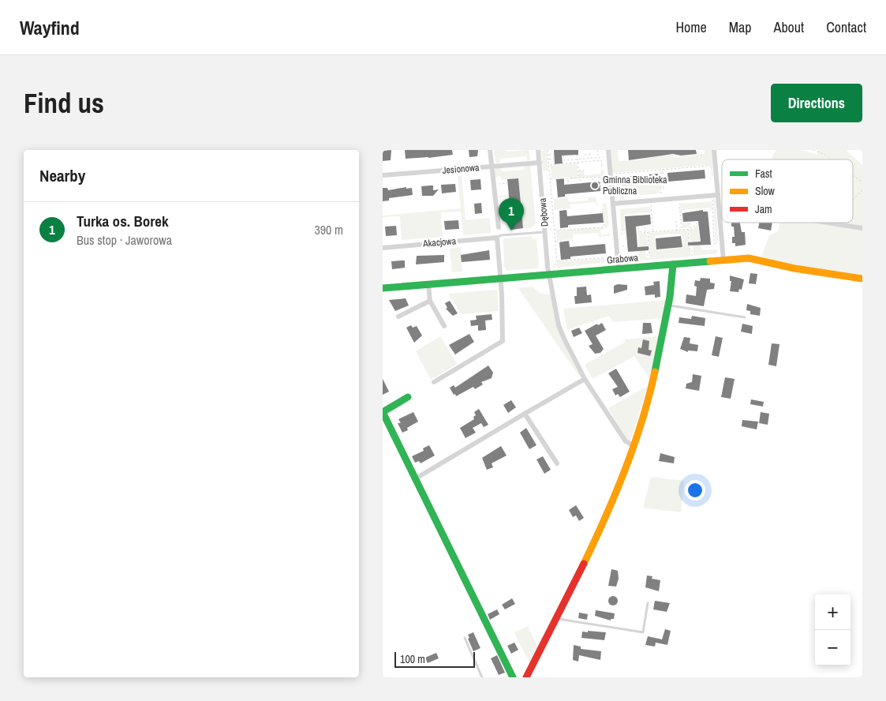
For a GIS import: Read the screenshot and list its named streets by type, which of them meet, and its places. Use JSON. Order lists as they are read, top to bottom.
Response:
{
  "streets": {
    "street": [
      "Jesionowa",
      "Dębowa",
      "Akacjowa",
      "Grabowa"
    ]
  },
  "crossings": [
    ["Jesionowa", "Dębowa"],
    ["Dębowa", "Grabowa"]
  ],
  "places": ["Gminna Biblioteka Publiczna"],
  "legend": ["Fast", "Slow", "Jam"],
  "scale_bar": "100 m",
  "page": {
    "header": "Wayfind",
    "nav": [
      "Home",
      "Map",
      "About",
      "Contact"
    ],
    "buttons": "Directions",
    "title": "Find us",
    "heading": "Nearby",
    "pins": "1",
    "list": [
      {
        "mark": "1",
        "name": "Turka os. Borek",
        "note": "Bus stop · Jaworowa",
        "value": "390 m"
      }
    ],
    "map_buttons": ["+", "−"],
    "scale": "100 m"
  }
}
